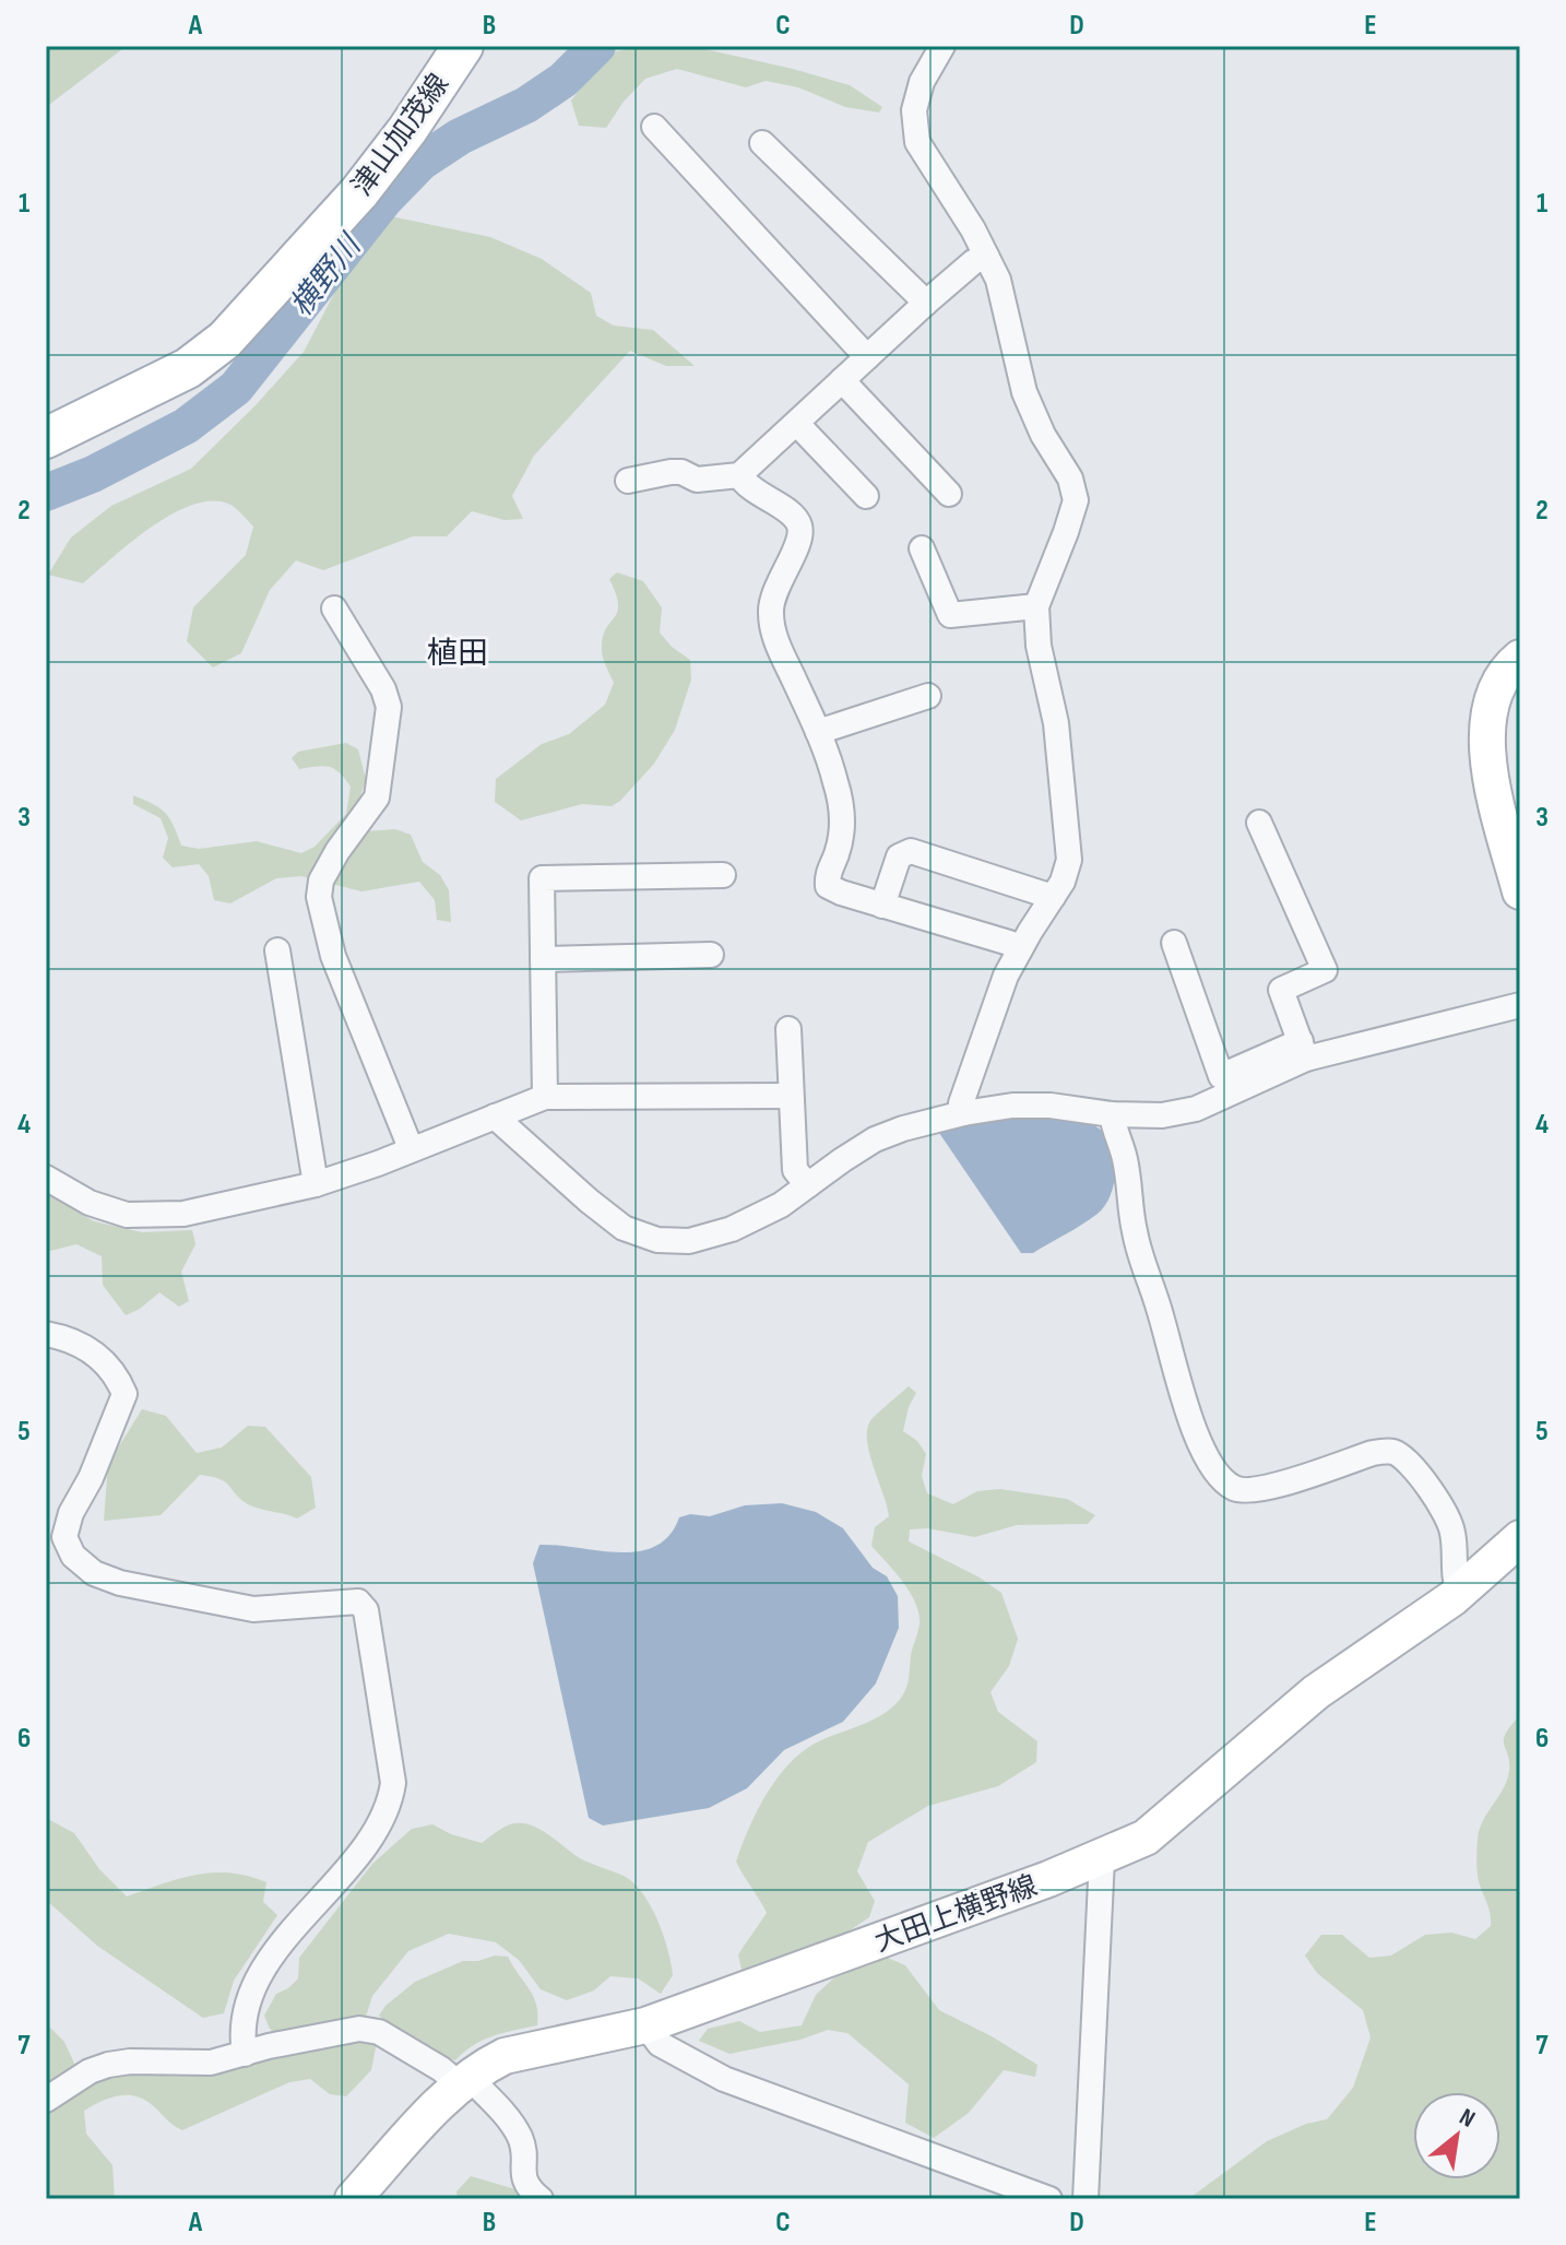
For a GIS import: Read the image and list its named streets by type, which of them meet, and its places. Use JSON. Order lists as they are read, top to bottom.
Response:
{
  "streets": {
    "main road": ["津山加茂線", "大田上横野線"]
  },
  "districts": ["植田"],
  "water": ["横野川"],
  "north": "top right",
  "grid": {
    "columns": [
      "A",
      "B",
      "C",
      "D",
      "E"
    ],
    "rows": [
      "1",
      "2",
      "3",
      "4",
      "5",
      "6",
      "7"
    ]
  }
}
